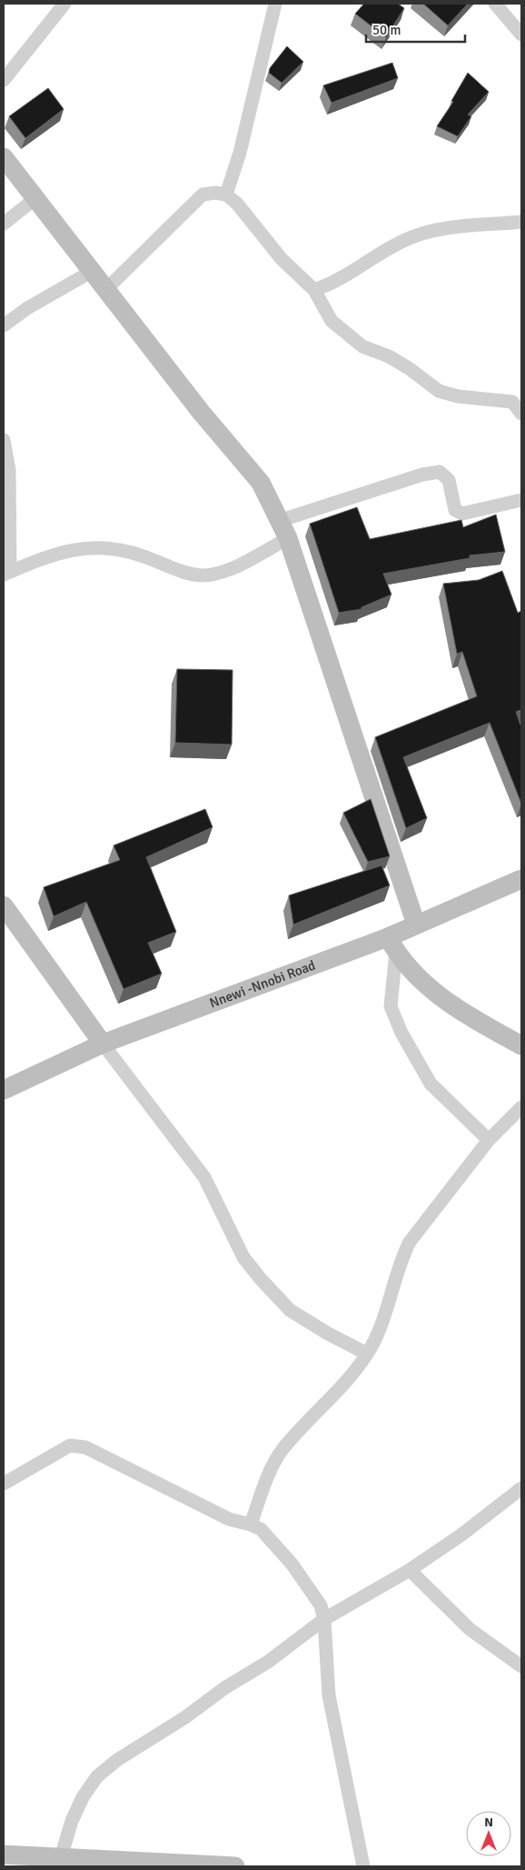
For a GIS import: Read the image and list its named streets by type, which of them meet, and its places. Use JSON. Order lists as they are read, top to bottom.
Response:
{
  "streets": {
    "street": ["Nnewi -Nnobi Road"]
  },
  "scale_bar": "50 m",
  "north": "top"
}
